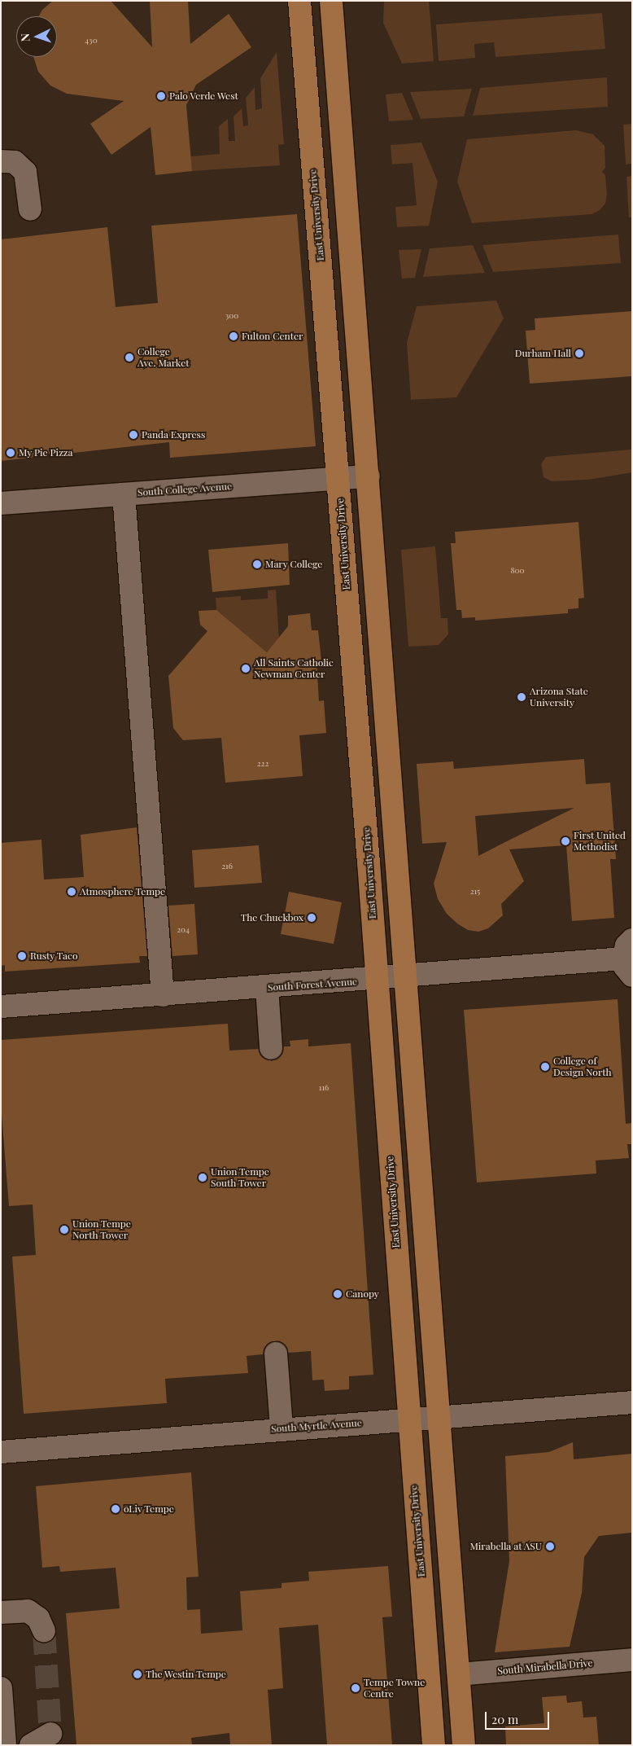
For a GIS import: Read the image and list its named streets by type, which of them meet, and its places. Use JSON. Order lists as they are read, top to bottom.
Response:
{
  "streets": {
    "main road": ["East University Drive"],
    "street": [
      "South College Avenue",
      "South Forest Avenue",
      "South Myrtle Avenue",
      "South Mirabella Drive"
    ]
  },
  "crossings": [
    ["East University Drive", "South College Avenue"],
    ["East University Drive", "South Forest Avenue"],
    ["East University Drive", "South Myrtle Avenue"]
  ],
  "places": [
    "Palo Verde West",
    "Fulton Center",
    "Durham Hall",
    "College Ave. Market",
    "Panda Express",
    "My Pie Pizza",
    "Mary College",
    "All Saints Catholic Newman Center",
    "Arizona State University",
    "First United Methodist",
    "Atmosphere Tempe",
    "The Chuckbox",
    "Rusty Taco",
    "College of Design North",
    "Union Tempe South Tower",
    "Union Tempe North Tower",
    "Canopy",
    "ōLiv Tempe",
    "Mirabella at ASU",
    "The Westin Tempe",
    "Tempe Towne Centre"
  ],
  "house_numbers": [
    "430",
    "300",
    "800",
    "222",
    "216",
    "215",
    "204",
    "116"
  ],
  "scale_bar": "20 m",
  "north": "left"
}
